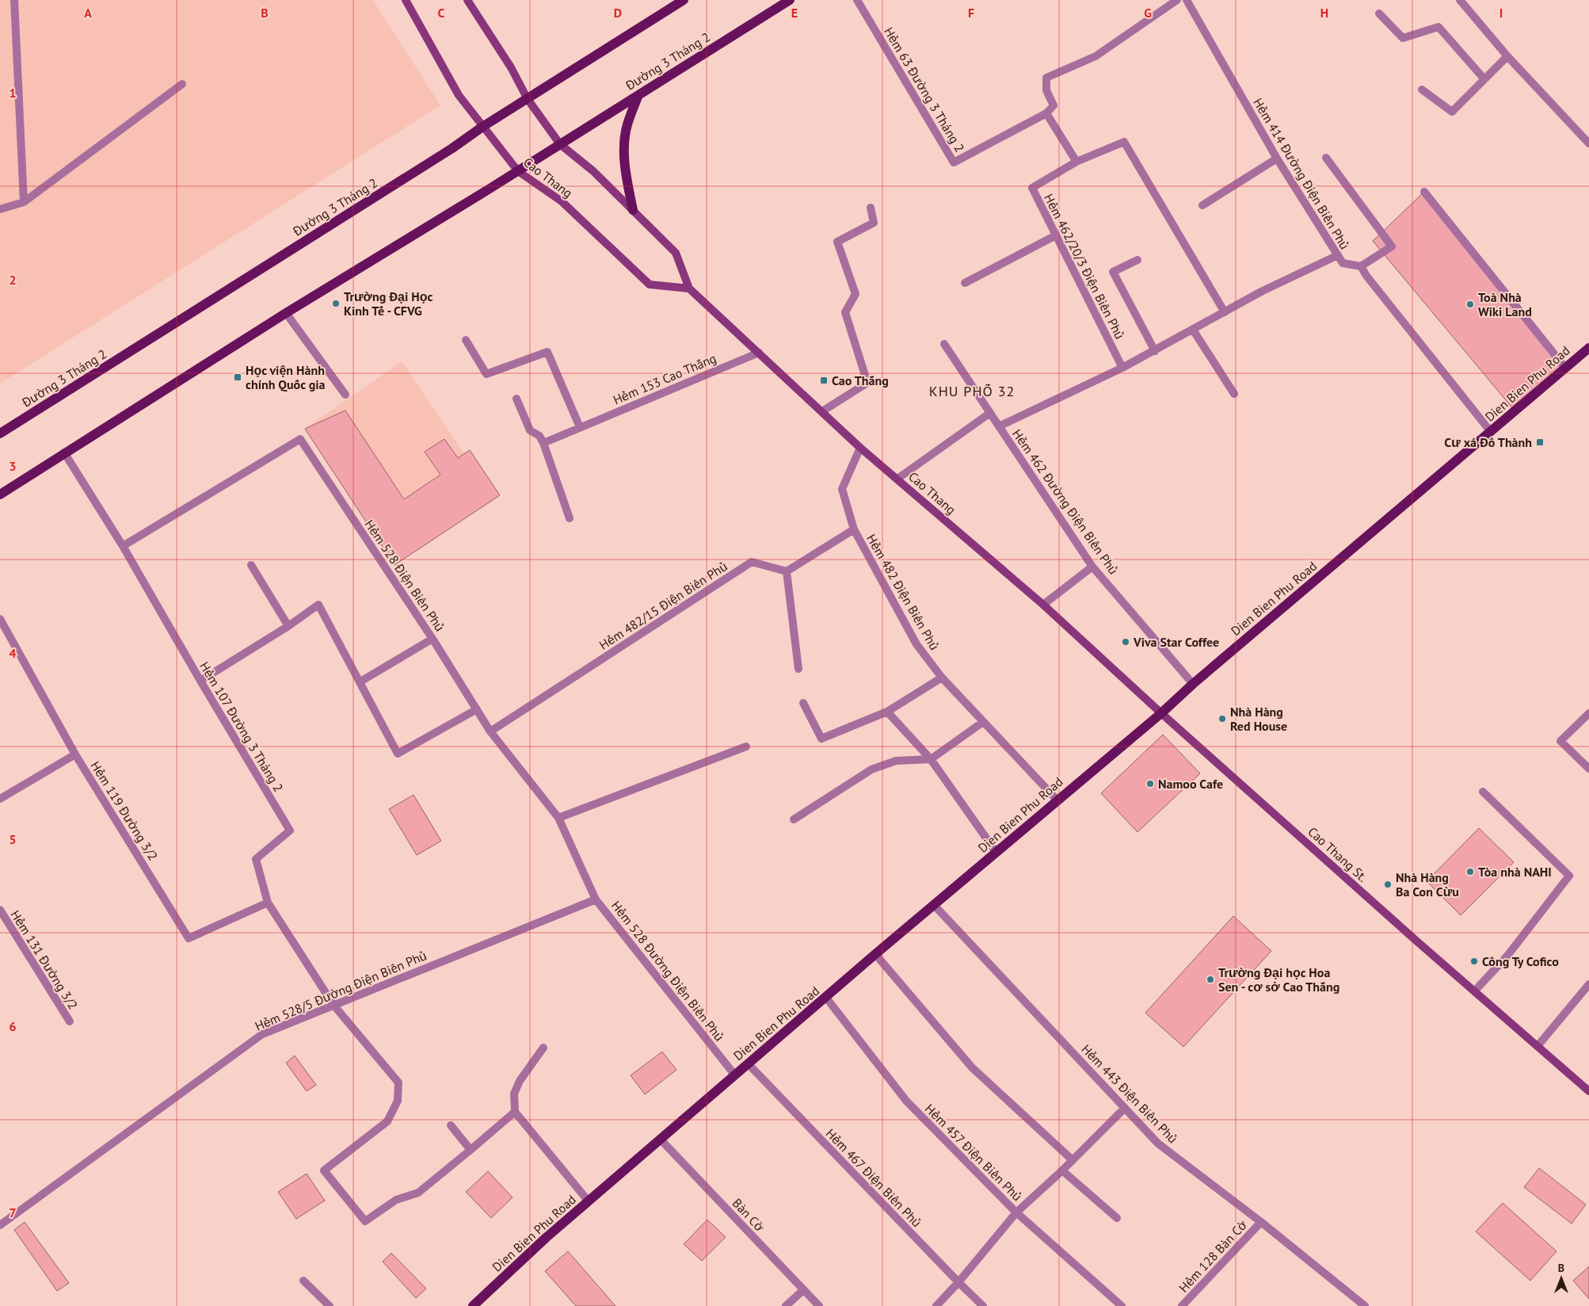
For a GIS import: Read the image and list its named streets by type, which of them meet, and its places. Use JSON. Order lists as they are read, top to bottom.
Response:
{
  "streets": {
    "main road": [
      "Đường 3 Tháng 2",
      "Cao Thang",
      "Dien Bien Phu Road",
      "Cao Thang St."
    ],
    "street": [
      "Hẻm 63 Đường 3 Tháng 2",
      "Hẻm 414 Đường Điện Biên Phủ",
      "Hẻm 462/20/3 Điện Biên Phủ",
      "Hẻm 153 Cao Thắng",
      "Hẻm 462 Đường Điện Biên Phủ",
      "Hẻm 528 Điện Biên Phủ",
      "Hẻm 482 Điện Biên Phủ",
      "Hẻm 482/15 Điện Biên Phủ",
      "Hẻm 107 Đường 3 Tháng 2",
      "Hẻm 119 Đường 3/2",
      "Hẻm 131 Đường 3/2",
      "Hẻm 528 Đường Điện Biên Phủ",
      "Hẻm 528/5 Đường Điện Biên Phủ",
      "Hẻm 443 Ðiện Biên Phủ",
      "Hẻm 457 Ðiện Biên Phủ",
      "Hẻm 467 Ðiện Biên Phủ",
      "Bàn Cờ",
      "Hẻm 128 Bàn Cờ"
    ]
  },
  "crossings": [
    ["Đường 3 Tháng 2", "Cao Thang"],
    ["Cao Thang", "Hẻm 153 Cao Thắng"],
    ["Cao Thang", "Dien Bien Phu Road"],
    ["Cao Thang", "Hẻm 482 Điện Biên Phủ"],
    ["Cao Thang", "Cao Thang St."],
    ["Dien Bien Phu Road", "Hẻm 462 Đường Điện Biên Phủ"],
    ["Dien Bien Phu Road", "Hẻm 482 Điện Biên Phủ"],
    ["Dien Bien Phu Road", "Cao Thang St."],
    ["Dien Bien Phu Road", "Hẻm 528 Đường Điện Biên Phủ"],
    ["Dien Bien Phu Road", "Hẻm 443 Ðiện Biên Phủ"],
    ["Dien Bien Phu Road", "Hẻm 457 Ðiện Biên Phủ"],
    ["Dien Bien Phu Road", "Hẻm 467 Ðiện Biên Phủ"],
    ["Dien Bien Phu Road", "Bàn Cờ"],
    ["Hẻm 528 Điện Biên Phủ", "Hẻm 482/15 Điện Biên Phủ"],
    ["Hẻm 528 Điện Biên Phủ", "Hẻm 107 Đường 3 Tháng 2"],
    ["Hẻm 528 Điện Biên Phủ", "Hẻm 528 Đường Điện Biên Phủ"],
    ["Hẻm 528 Điện Biên Phủ", "Hẻm 528/5 Đường Điện Biên Phủ"],
    ["Hẻm 107 Đường 3 Tháng 2", "Hẻm 119 Đường 3/2"],
    ["Hẻm 107 Đường 3 Tháng 2", "Hẻm 528/5 Đường Điện Biên Phủ"],
    ["Hẻm 528 Đường Điện Biên Phủ", "Hẻm 528/5 Đường Điện Biên Phủ"],
    ["Hẻm 443 Ðiện Biên Phủ", "Hẻm 128 Bàn Cờ"]
  ],
  "districts": ["KHU PHỐ 32"],
  "places": {
    "other": [
      "Trường Đại Học Kinh Tế - CFVG",
      "Toà Nhà Wiki Land",
      "Viva Star Coffee",
      "Nhà Hàng Red House",
      "Namoo Cafe",
      "Tòa nhà NAHI",
      "Nhà Hàng Ba Con Cừu",
      "Công Ty Cofico",
      "Trường Đại học Hoa Sen - cơ sở Cao Thắng"
    ],
    "transit": ["Học viện Hành chính Quốc gia", "Cao Thắng", "Cư xá Đô Thành"]
  },
  "north": "top",
  "grid": {
    "columns": [
      "A",
      "B",
      "C",
      "D",
      "E",
      "F",
      "G",
      "H",
      "I"
    ],
    "rows": [
      "1",
      "2",
      "3",
      "4",
      "5",
      "6",
      "7"
    ]
  }
}
